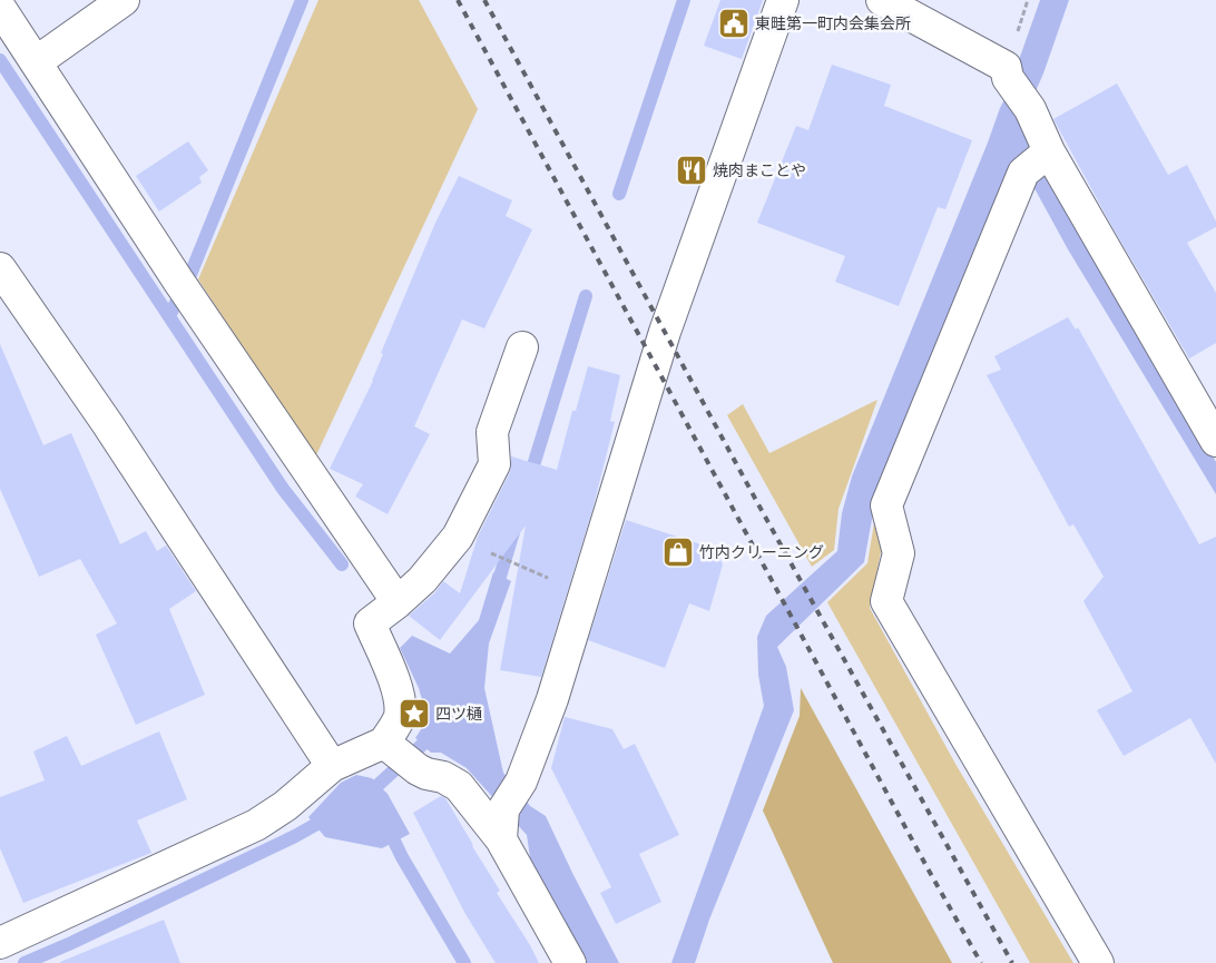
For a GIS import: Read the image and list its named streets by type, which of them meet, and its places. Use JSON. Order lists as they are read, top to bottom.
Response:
{
  "places": {
    "public building": ["東畦第一町内会集会所"],
    "restaurant": ["焼肉まことや"],
    "shop": ["竹内クリーニング"],
    "place": ["四ツ樋"]
  }
}
